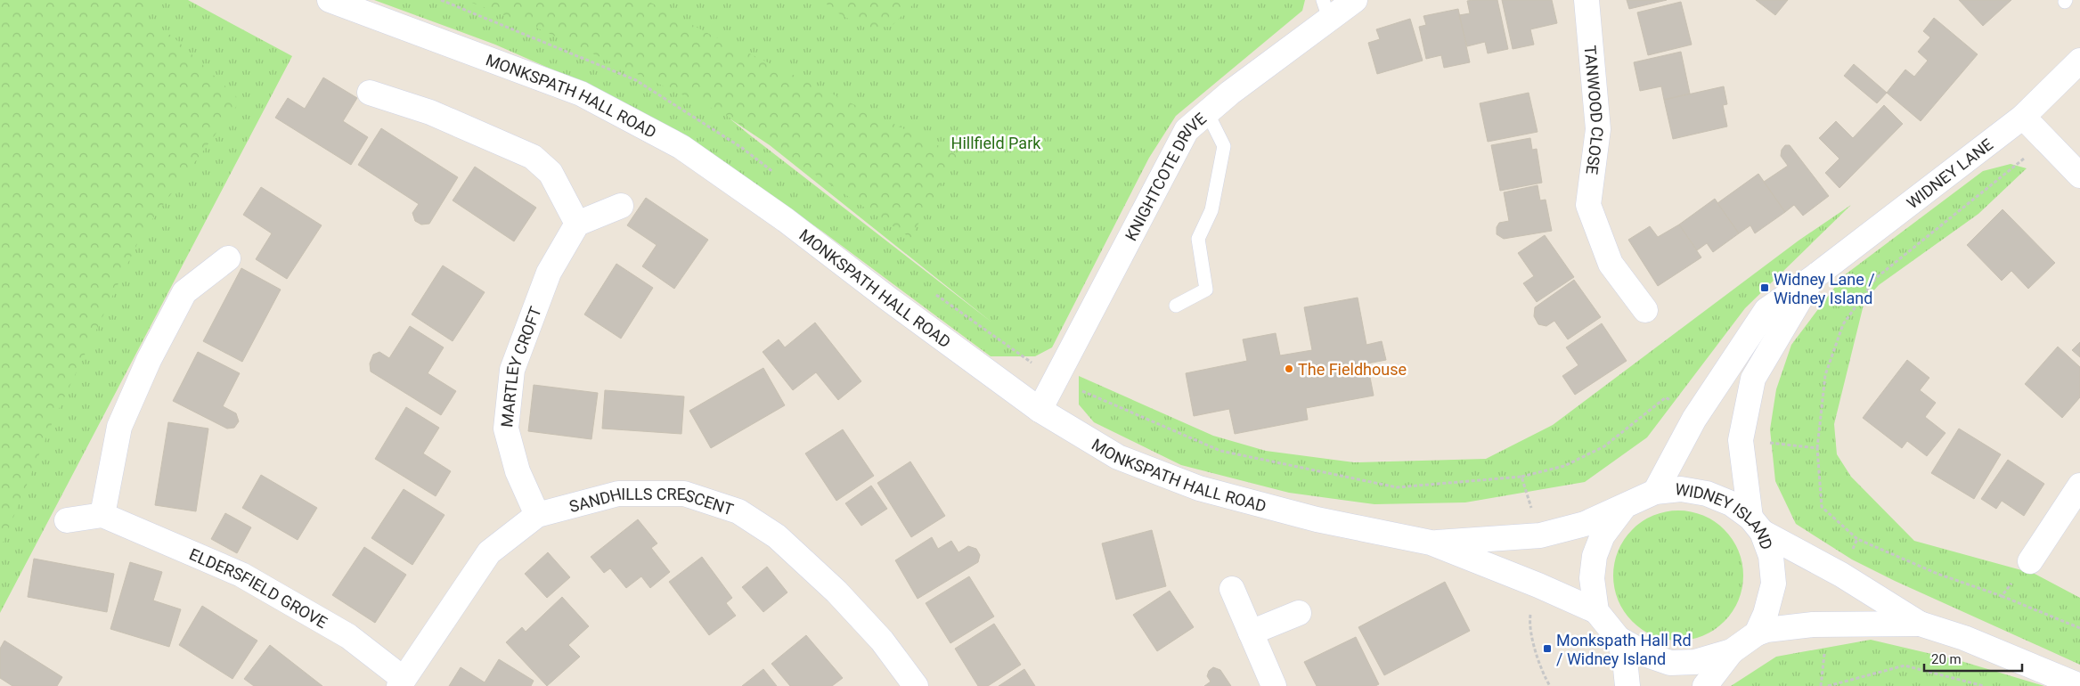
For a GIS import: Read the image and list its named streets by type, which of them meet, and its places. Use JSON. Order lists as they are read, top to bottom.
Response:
{
  "streets": {
    "street": [
      "MONKSPATH HALL ROAD",
      "TANWOOD CLOSE",
      "WIDNEY LANE",
      "KNIGHTCOTE DRIVE",
      "MARTLEY CROFT",
      "SANDHILLS CRESCENT",
      "WIDNEY ISLAND",
      "ELDERSFIELD GROVE"
    ]
  },
  "crossings": [
    ["MONKSPATH HALL ROAD", "KNIGHTCOTE DRIVE"],
    ["MONKSPATH HALL ROAD", "WIDNEY ISLAND"],
    ["WIDNEY LANE", "WIDNEY ISLAND"],
    ["MARTLEY CROFT", "SANDHILLS CRESCENT"],
    ["SANDHILLS CRESCENT", "ELDERSFIELD GROVE"]
  ],
  "parks": ["Hillfield Park"],
  "places": {
    "transit": ["Widney Lane / Widney Island", "Monkspath Hall Rd / Widney Island"],
    "other": ["The Fieldhouse"]
  },
  "scale_bar": "20 m"
}
